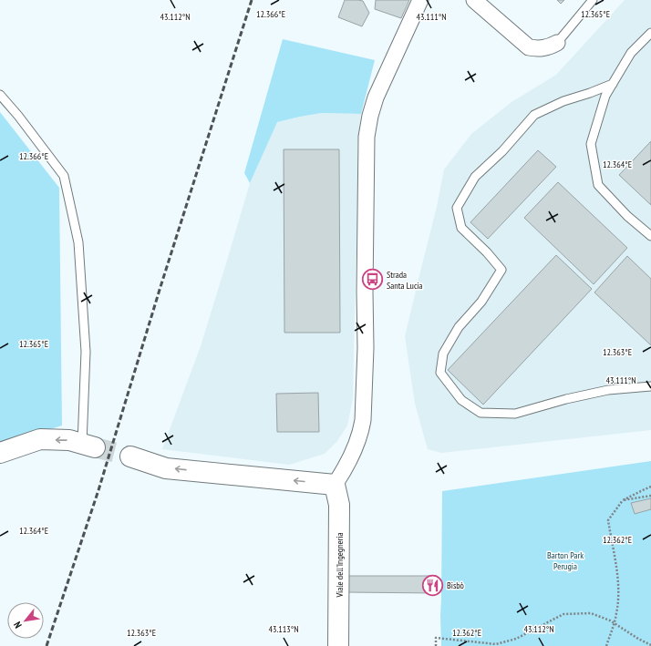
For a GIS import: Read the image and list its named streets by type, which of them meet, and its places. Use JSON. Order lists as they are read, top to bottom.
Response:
{
  "streets": {
    "street": ["Viale dell'Ingegneria"]
  },
  "parks": ["Barton Park Perugia"],
  "places": {
    "bus stop": ["Strada Santa Lucia"],
    "restaurant": ["Bisbò"]
  },
  "north": "bottom left",
  "coordinates": [
    "12.366°E",
    "12.365°E",
    "43.112°N",
    "43.111°N",
    "12.364°E",
    "12.363°E",
    "12.362°E",
    "43.113°N"
  ]
}
